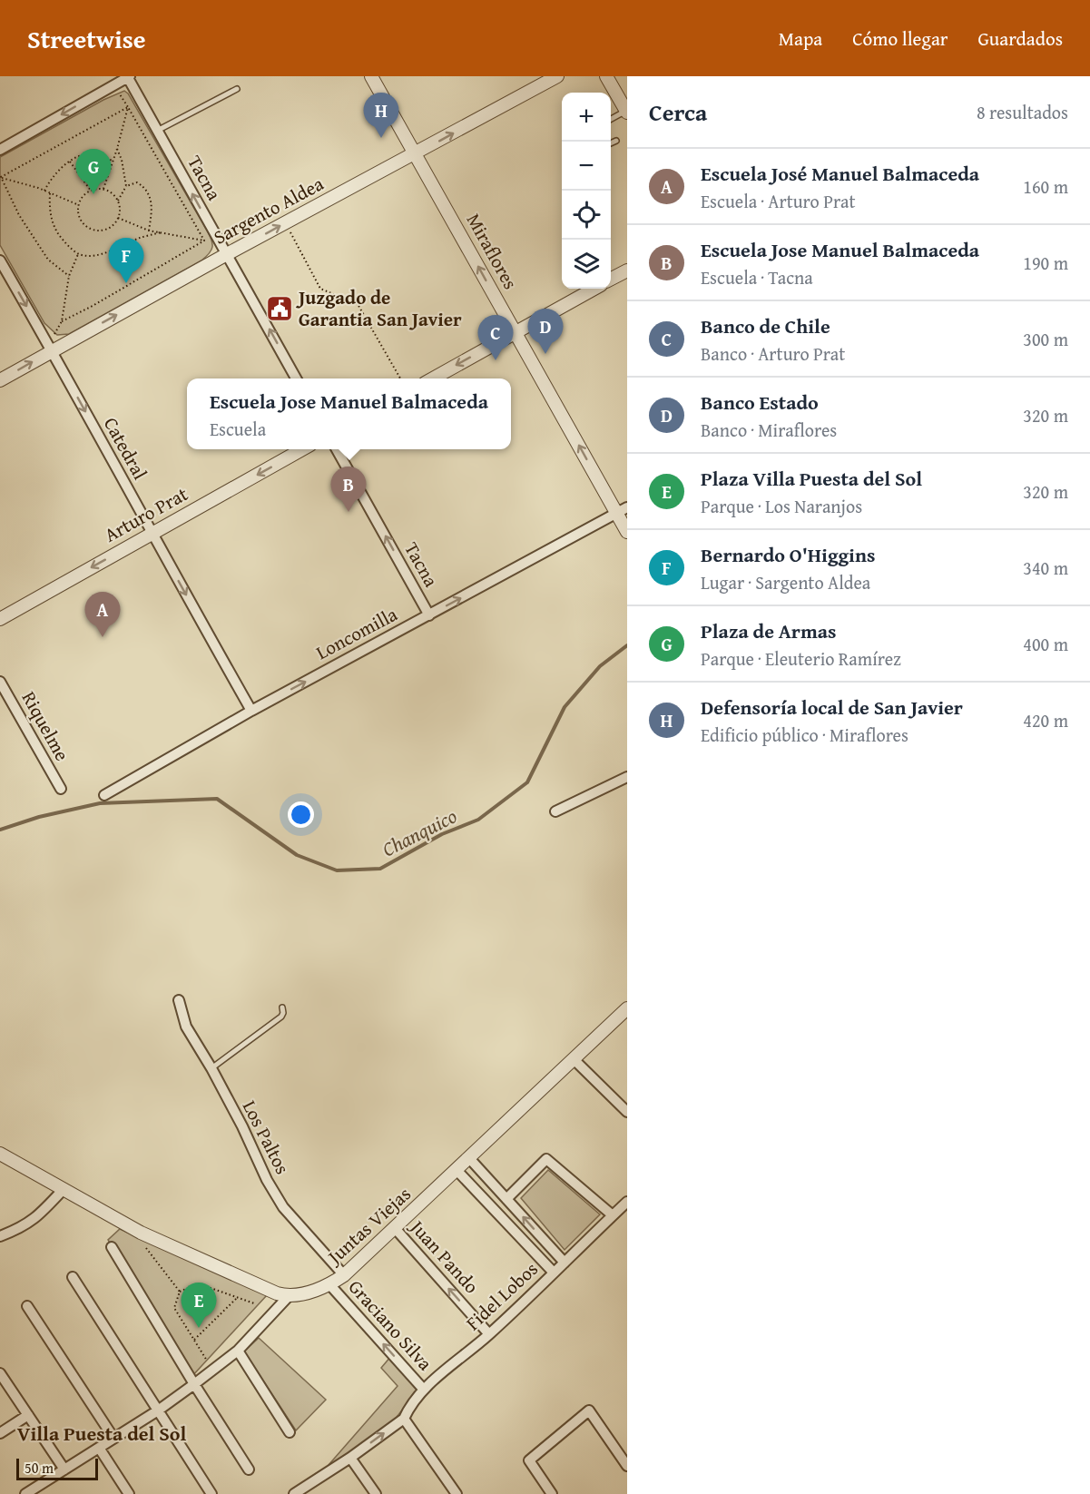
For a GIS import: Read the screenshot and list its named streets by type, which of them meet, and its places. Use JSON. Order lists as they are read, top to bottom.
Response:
{
  "streets": {
    "street": [
      "Tacna",
      "Sargento Aldea",
      "Miraflores",
      "Catedral",
      "Arturo Prat",
      "Loncomilla",
      "Riquelme",
      "Los Paltos",
      "Juntas Viejas",
      "Juan Pando",
      "Fidel Lobos",
      "Graciano Silva"
    ]
  },
  "crossings": [
    ["Tacna", "Sargento Aldea"],
    ["Tacna", "Loncomilla"],
    ["Sargento Aldea", "Miraflores"],
    ["Sargento Aldea", "Catedral"],
    ["Miraflores", "Loncomilla"],
    ["Catedral", "Arturo Prat"],
    ["Catedral", "Loncomilla"],
    ["Los Paltos", "Juntas Viejas"],
    ["Juntas Viejas", "Juan Pando"],
    ["Juntas Viejas", "Graciano Silva"],
    ["Juan Pando", "Fidel Lobos"],
    ["Fidel Lobos", "Graciano Silva"]
  ],
  "one_way": [
    "Tacna",
    "Sargento Aldea",
    "Miraflores",
    "Catedral",
    "Arturo Prat",
    "Loncomilla",
    "Juan Pando",
    "Graciano Silva"
  ],
  "districts": ["Villa Puesta del Sol"],
  "water": ["Chanquico"],
  "places": {
    "public building": ["Juzgado de Garantia San Javier"]
  },
  "scale_bar": "50 m",
  "page": {
    "header": "Streetwise",
    "nav": ["Mapa", "Cómo llegar", "Guardados"],
    "heading": ["Cerca", "8 resultados"],
    "map_buttons": ["+", "−"],
    "pins": [
      "H",
      "G",
      "F",
      "D",
      "C",
      "B",
      "A",
      "E"
    ],
    "list": [
      {
        "mark": "A",
        "name": "Escuela José Manuel Balmaceda",
        "note": "Escuela · Arturo Prat",
        "value": "160 m"
      },
      {
        "mark": "B",
        "name": "Escuela Jose Manuel Balmaceda",
        "note": "Escuela · Tacna",
        "value": "190 m"
      },
      {
        "mark": "C",
        "name": "Banco de Chile",
        "note": "Banco · Arturo Prat",
        "value": "300 m"
      },
      {
        "mark": "D",
        "name": "Banco Estado",
        "note": "Banco · Miraflores",
        "value": "320 m"
      },
      {
        "mark": "E",
        "name": "Plaza Villa Puesta del Sol",
        "note": "Parque · Los Naranjos",
        "value": "320 m"
      },
      {
        "mark": "F",
        "name": "Bernardo O'Higgins",
        "note": "Lugar · Sargento Aldea",
        "value": "340 m"
      },
      {
        "mark": "G",
        "name": "Plaza de Armas",
        "note": "Parque · Eleuterio Ramírez",
        "value": "400 m"
      },
      {
        "mark": "H",
        "name": "Defensoría local de San Javier",
        "note": "Edificio público · Miraflores",
        "value": "420 m"
      }
    ],
    "popup": ["Escuela Jose Manuel Balmaceda", "Escuela"],
    "scale": "50 m"
  }
}
